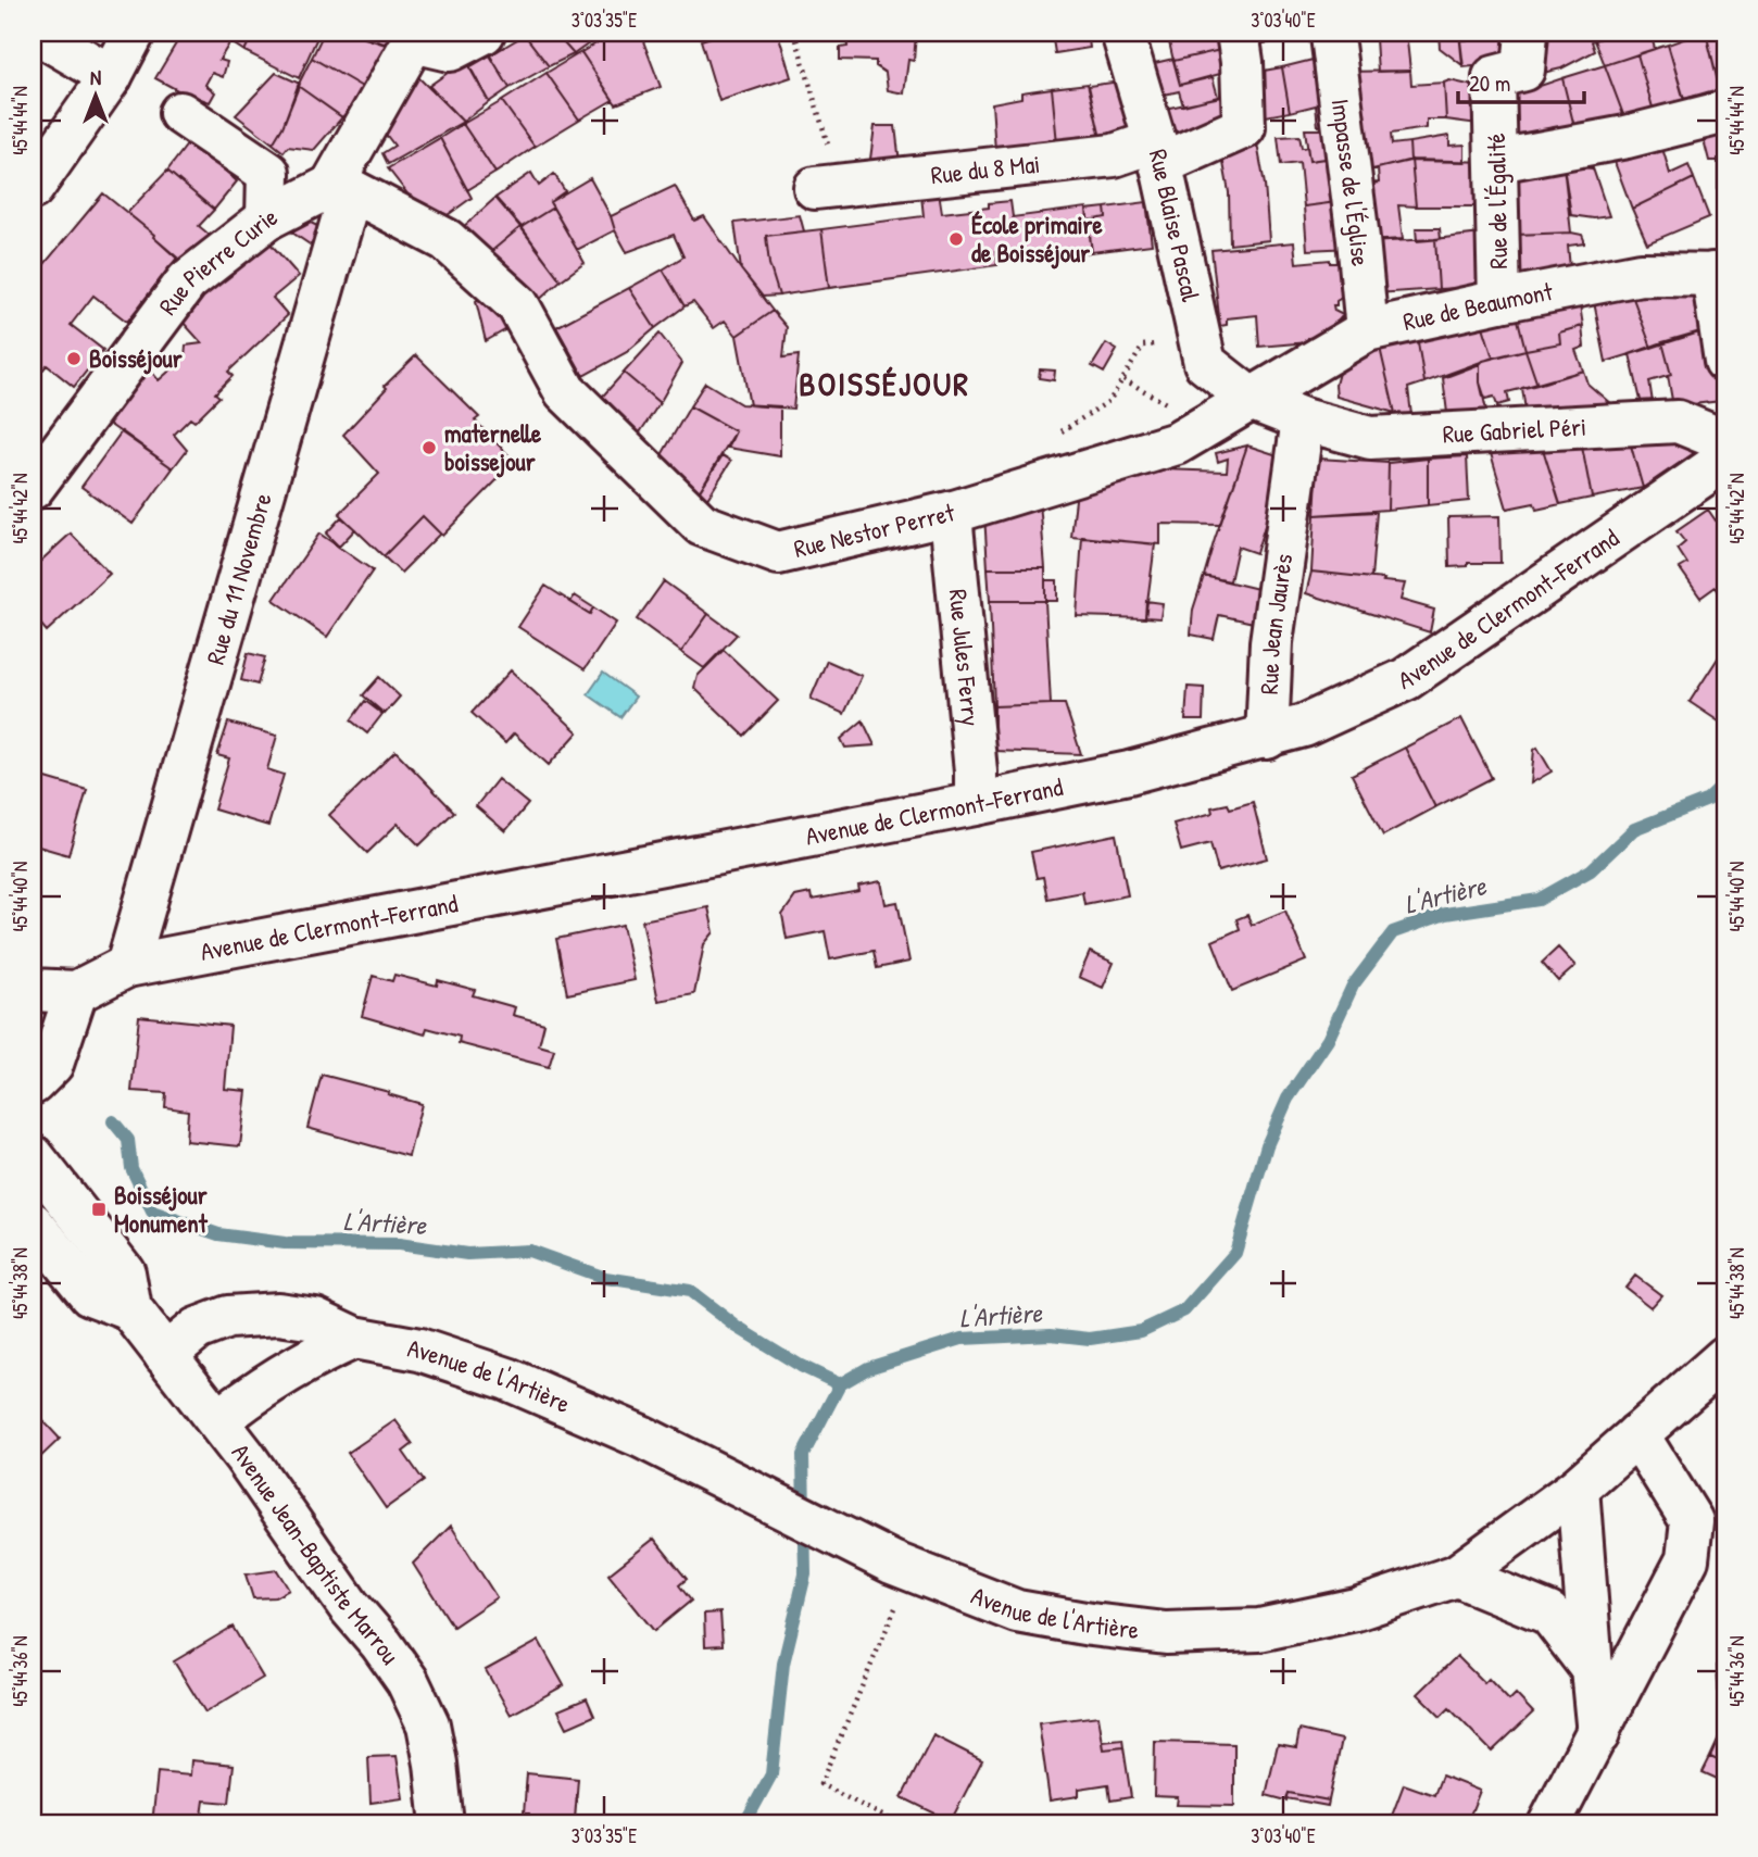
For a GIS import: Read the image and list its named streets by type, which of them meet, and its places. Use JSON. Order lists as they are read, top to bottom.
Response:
{
  "streets": {
    "street": [
      "Rue du 8 Mai",
      "Impasse de l'Église",
      "Rue de l'Égalité",
      "Rue Blaise Pascal",
      "Rue Pierre Curie",
      "Rue de Beaumont",
      "Rue Gabriel Péri",
      "Rue Nestor Perret",
      "Rue du 11 Novembre",
      "Avenue de Clermont-Ferrand",
      "Rue Jean Jaurès",
      "Rue Jules Ferry",
      "Avenue de l'Artière",
      "Avenue Jean-Baptiste Marrou"
    ]
  },
  "crossings": [
    ["Rue du 8 Mai", "Rue Blaise Pascal"],
    ["Impasse de l'Église", "Rue de Beaumont"],
    ["Rue de l'Égalité", "Rue de Beaumont"],
    ["Rue Blaise Pascal", "Rue de Beaumont"],
    ["Rue Blaise Pascal", "Rue Gabriel Péri"],
    ["Rue Blaise Pascal", "Rue Nestor Perret"],
    ["Rue Pierre Curie", "Rue Nestor Perret"],
    ["Rue Pierre Curie", "Rue du 11 Novembre"],
    ["Rue de Beaumont", "Rue Gabriel Péri"],
    ["Rue de Beaumont", "Rue Nestor Perret"],
    ["Rue Gabriel Péri", "Rue Nestor Perret"],
    ["Rue Gabriel Péri", "Rue Jean Jaurès"],
    ["Rue Nestor Perret", "Rue du 11 Novembre"],
    ["Rue Nestor Perret", "Rue Jules Ferry"],
    ["Rue du 11 Novembre", "Avenue de Clermont-Ferrand"],
    ["Avenue de Clermont-Ferrand", "Rue Jean Jaurès"],
    ["Avenue de Clermont-Ferrand", "Rue Jules Ferry"],
    ["Avenue de l'Artière", "Avenue Jean-Baptiste Marrou"]
  ],
  "districts": ["BOISSÉJOUR"],
  "water": ["L'Artière"],
  "places": {
    "other": ["École primaire de Boisséjour", "Boisséjour", "maternelle boissejour"],
    "transit": ["Boisséjour Monument"]
  },
  "scale_bar": "20 m",
  "north": "top",
  "coordinates": [
    "3°03'35\"E",
    "3°03'40\"E",
    "45°44'44\"N",
    "45°44'42\"N",
    "45°44'40\"N",
    "45°44'38\"N",
    "45°44'36\"N"
  ]
}
